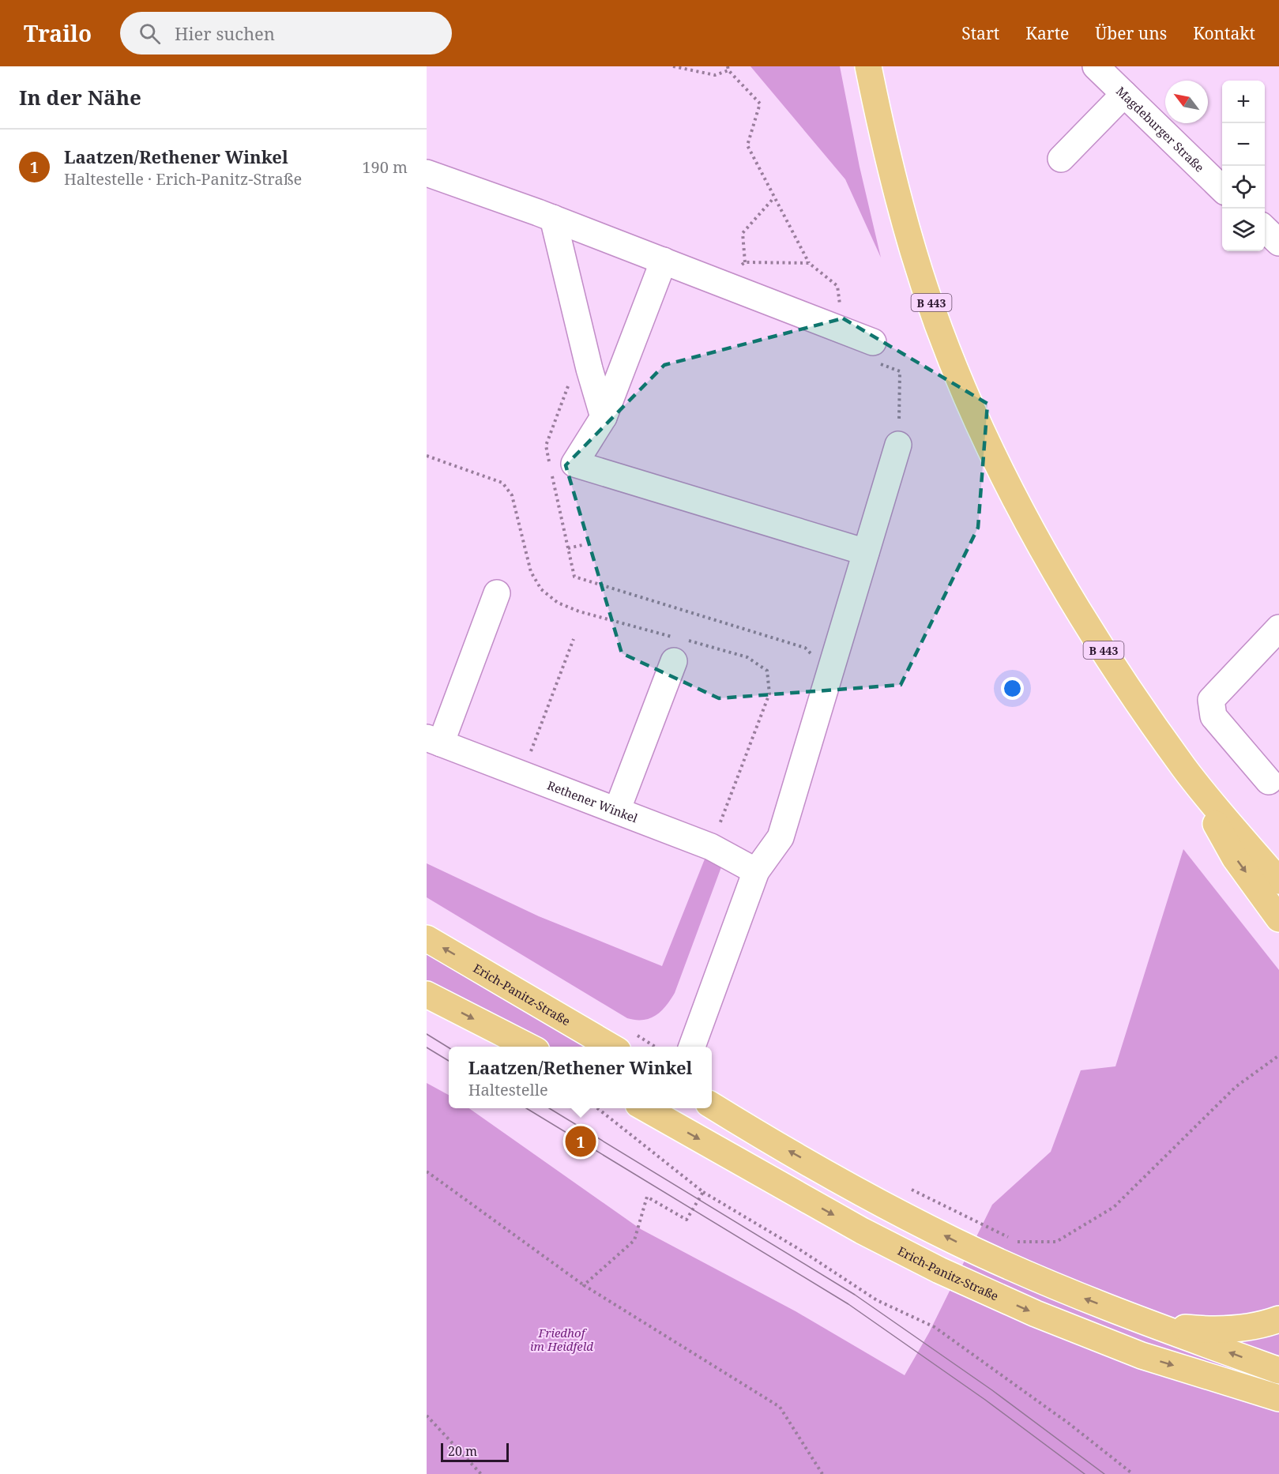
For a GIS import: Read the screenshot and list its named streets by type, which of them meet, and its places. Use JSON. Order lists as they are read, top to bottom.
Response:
{
  "streets": {
    "main road": ["B 443", "Erich-Panitz-Straße"],
    "street": ["Magdeburger Straße", "Rethener Winkel"]
  },
  "parks": ["Friedhof im Heidfeld"],
  "scale_bar": "20 m",
  "north": "top left",
  "page": {
    "header": "Trailo",
    "search": "Hier suchen",
    "nav": [
      "Start",
      "Karte",
      "Über uns",
      "Kontakt"
    ],
    "heading": "In der Nähe",
    "map_buttons": ["+", "−"],
    "list": [
      {
        "mark": "1",
        "name": "Laatzen/Rethener Winkel",
        "note": "Haltestelle · Erich-Panitz-Straße",
        "value": "190 m"
      }
    ],
    "popup": ["Laatzen/Rethener Winkel", "Haltestelle"],
    "pins": "1",
    "scale": "20 m"
  }
}
